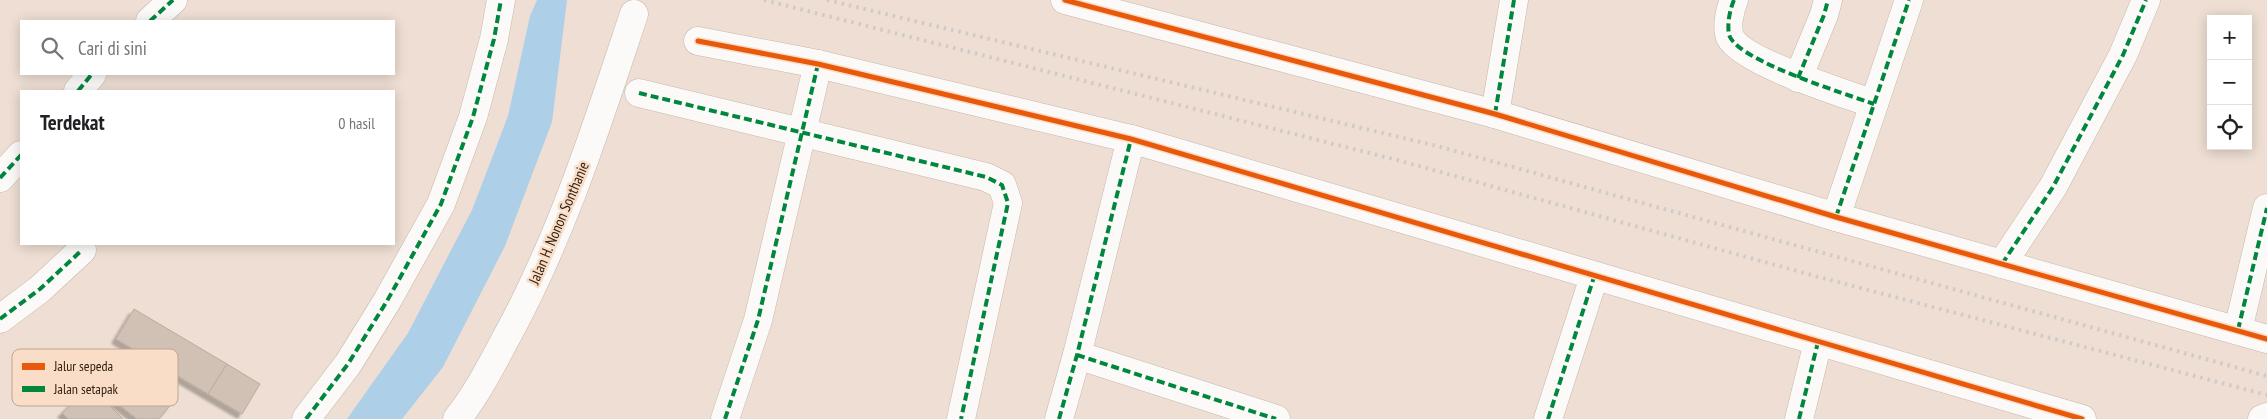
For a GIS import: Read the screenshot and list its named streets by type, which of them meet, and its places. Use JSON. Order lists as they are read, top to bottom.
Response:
{
  "streets": {
    "street": ["Jalan H. Nonon Sonthanie"]
  },
  "legend": ["Jalur sepeda", "Jalan setapak"],
  "page": {
    "map_buttons": ["+", "−"],
    "search": "Cari di sini",
    "heading": ["Terdekat", "0 hasil"]
  }
}
